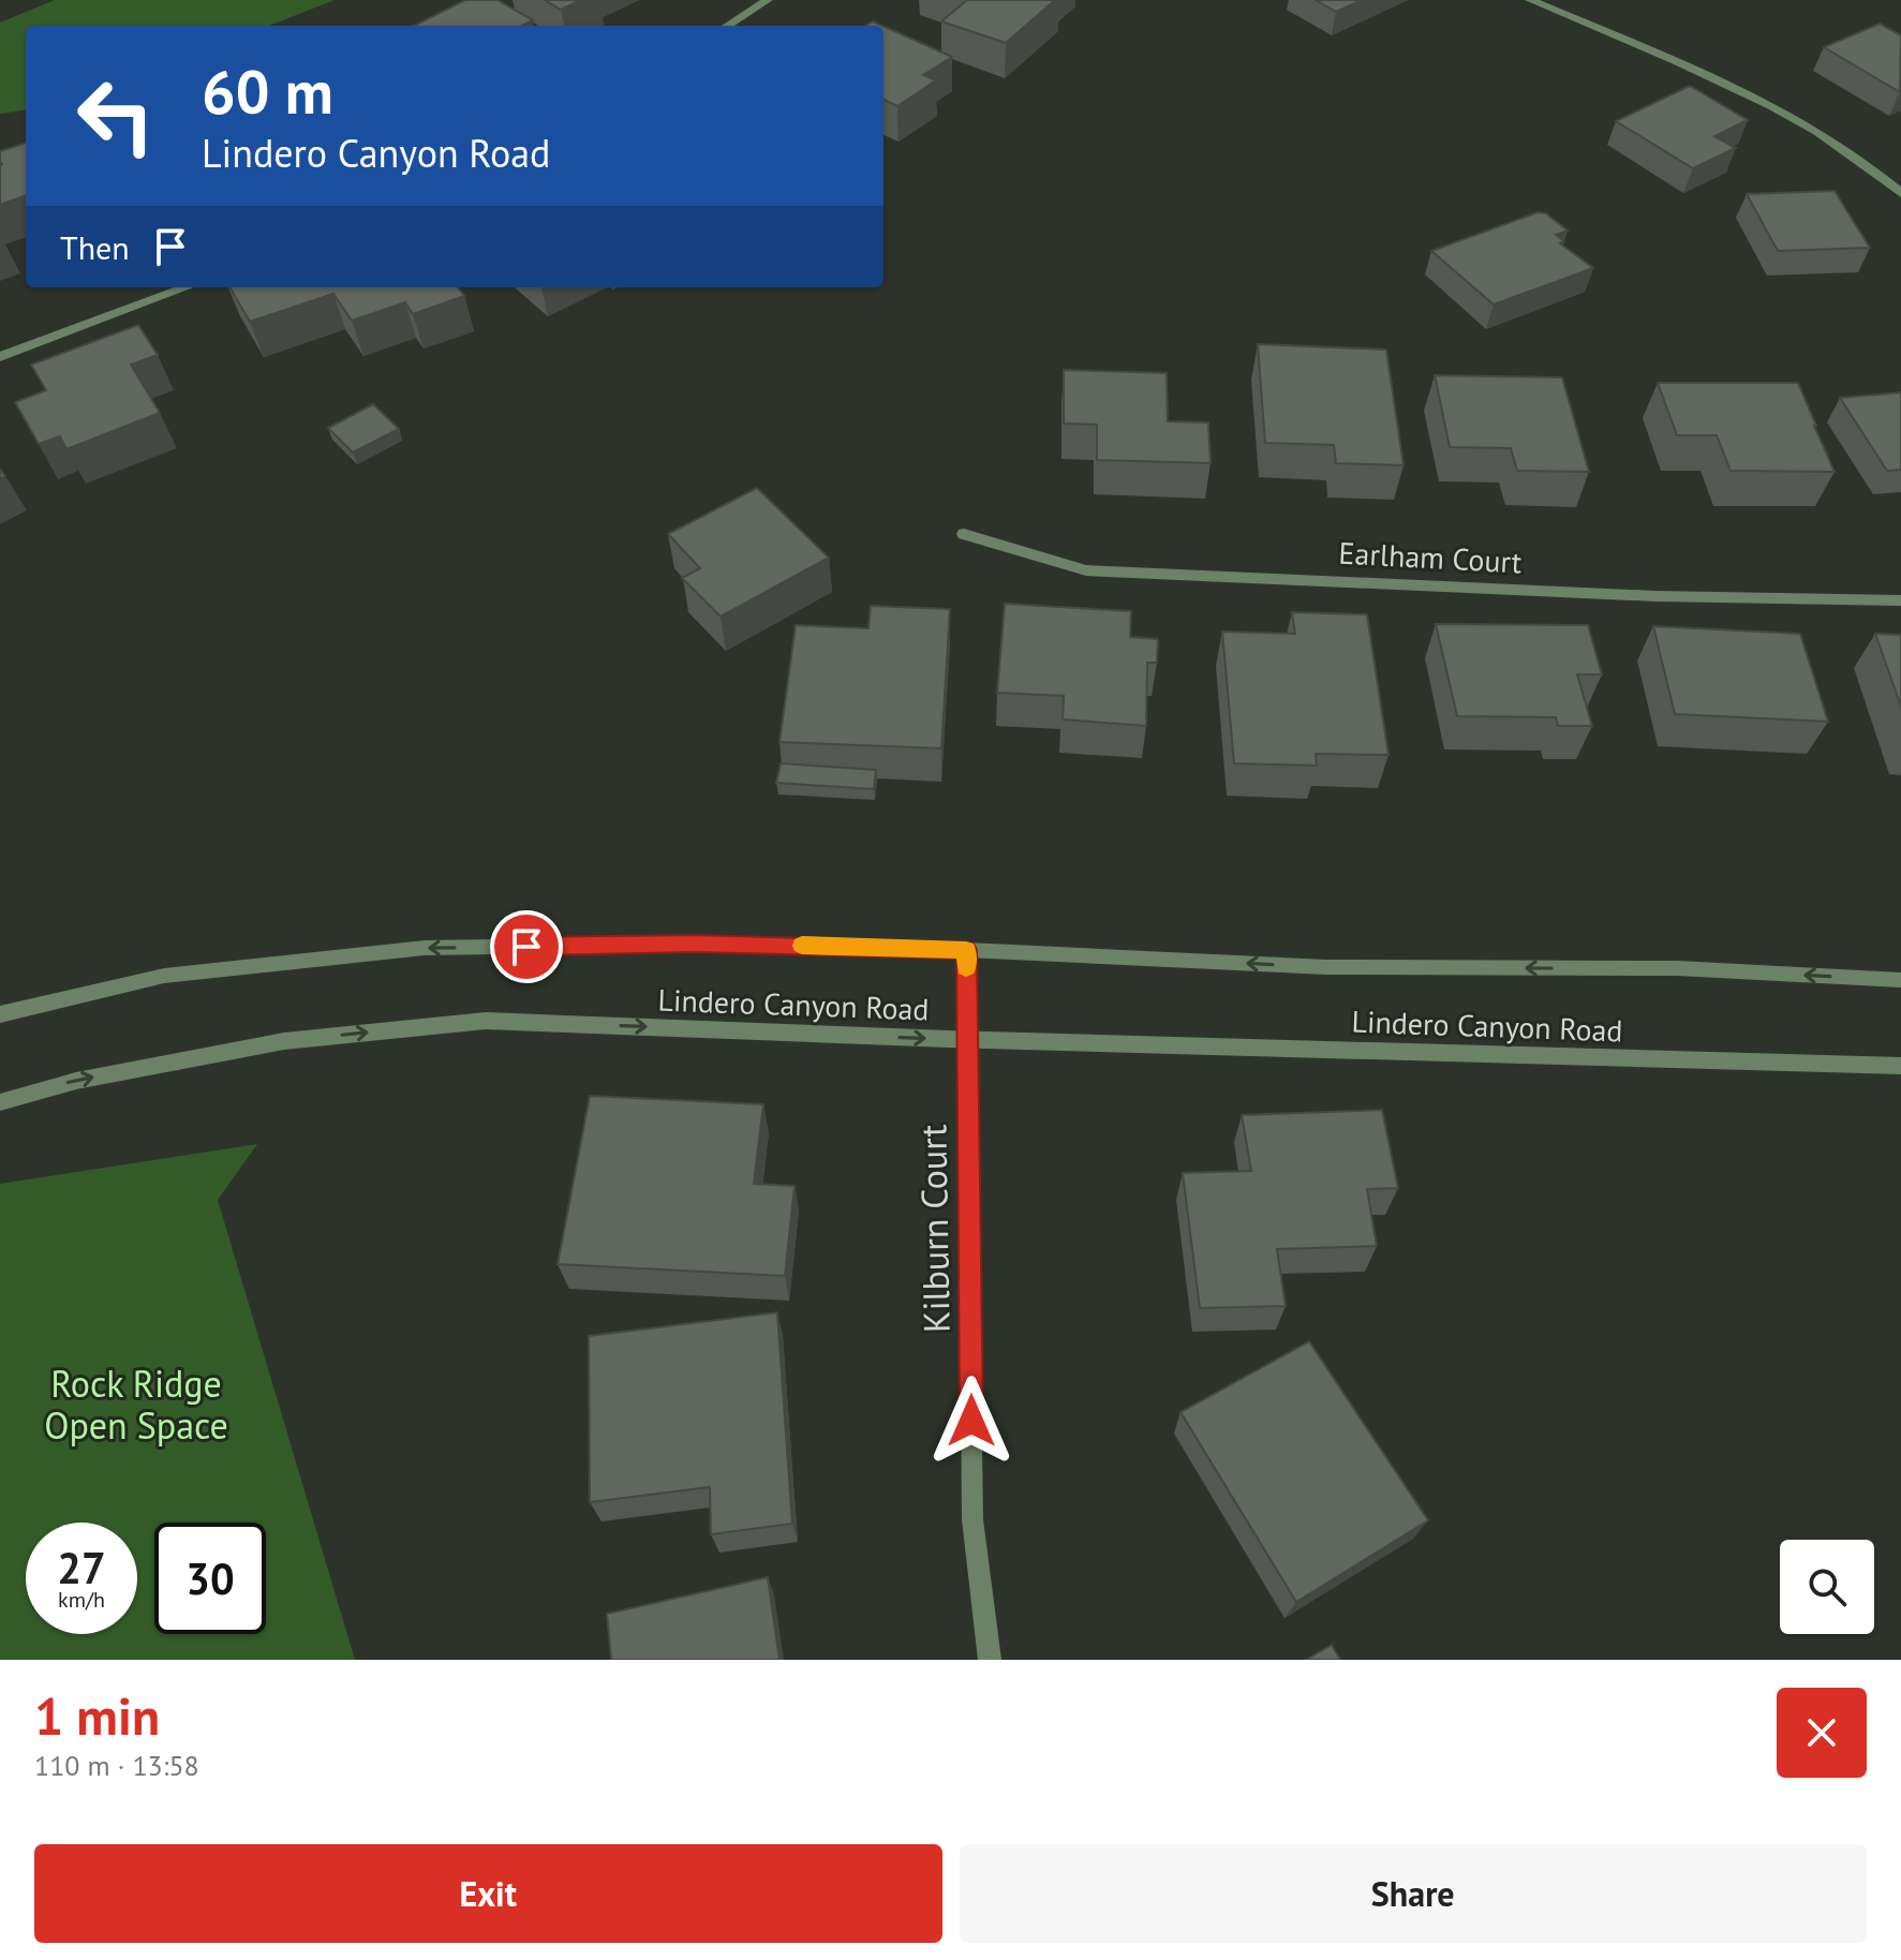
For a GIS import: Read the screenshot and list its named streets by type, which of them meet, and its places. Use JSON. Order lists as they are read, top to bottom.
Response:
{
  "streets": {
    "street": ["Earlham Court", "Lindero Canyon Road", "Kilburn Court"]
  },
  "crossings": [
    ["Lindero Canyon Road", "Kilburn Court"]
  ],
  "parks": ["Rock Ridge Open Space"],
  "page": {
    "turn": ["60 m", "Lindero Canyon Road"],
    "then": "Then",
    "speed": "27 km/h",
    "limit": "30",
    "heading": ["1 min", "110 m · 13:58"],
    "buttons": ["Exit", "Share"]
  }
}
